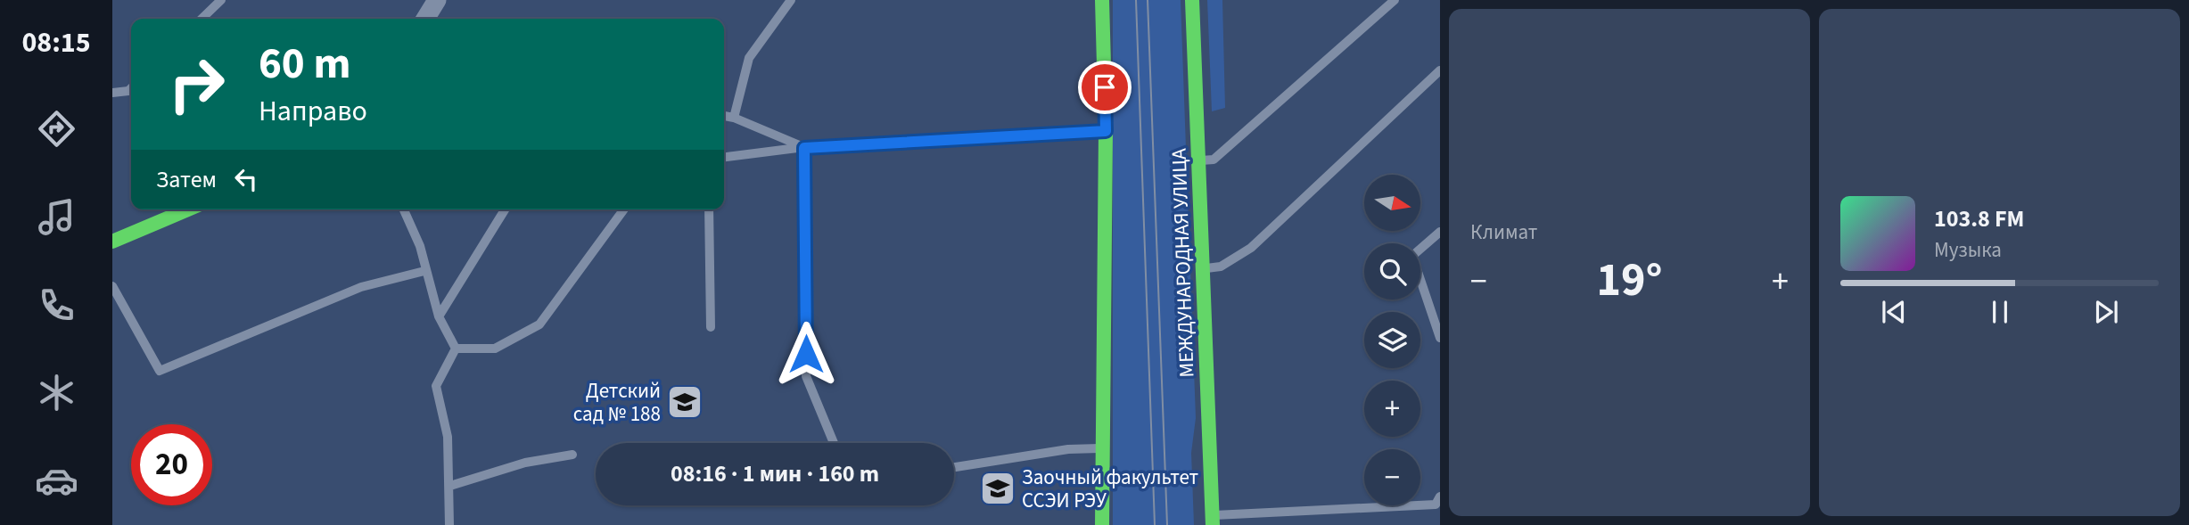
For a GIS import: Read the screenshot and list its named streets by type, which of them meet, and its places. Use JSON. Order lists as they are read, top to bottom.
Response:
{
  "streets": {
    "street": ["МЕЖДУНАРОДНАЯ УЛИЦА"]
  },
  "places": {
    "school or university": ["Детский сад № 188", "Заочный факультет ССЭИ РЭУ"]
  },
  "north": "right",
  "page": {
    "tabs": "08:15",
    "tile": "Климат",
    "turn": ["60 m", "Направо"],
    "then": "Затем",
    "map_buttons": ["+", "−"],
    "song": ["103.8 FM", "Музыка"],
    "heat": ["−", "19°", "+"],
    "limit": "20",
    "trip": "08:16 · 1 мин · 160 m"
  }
}
